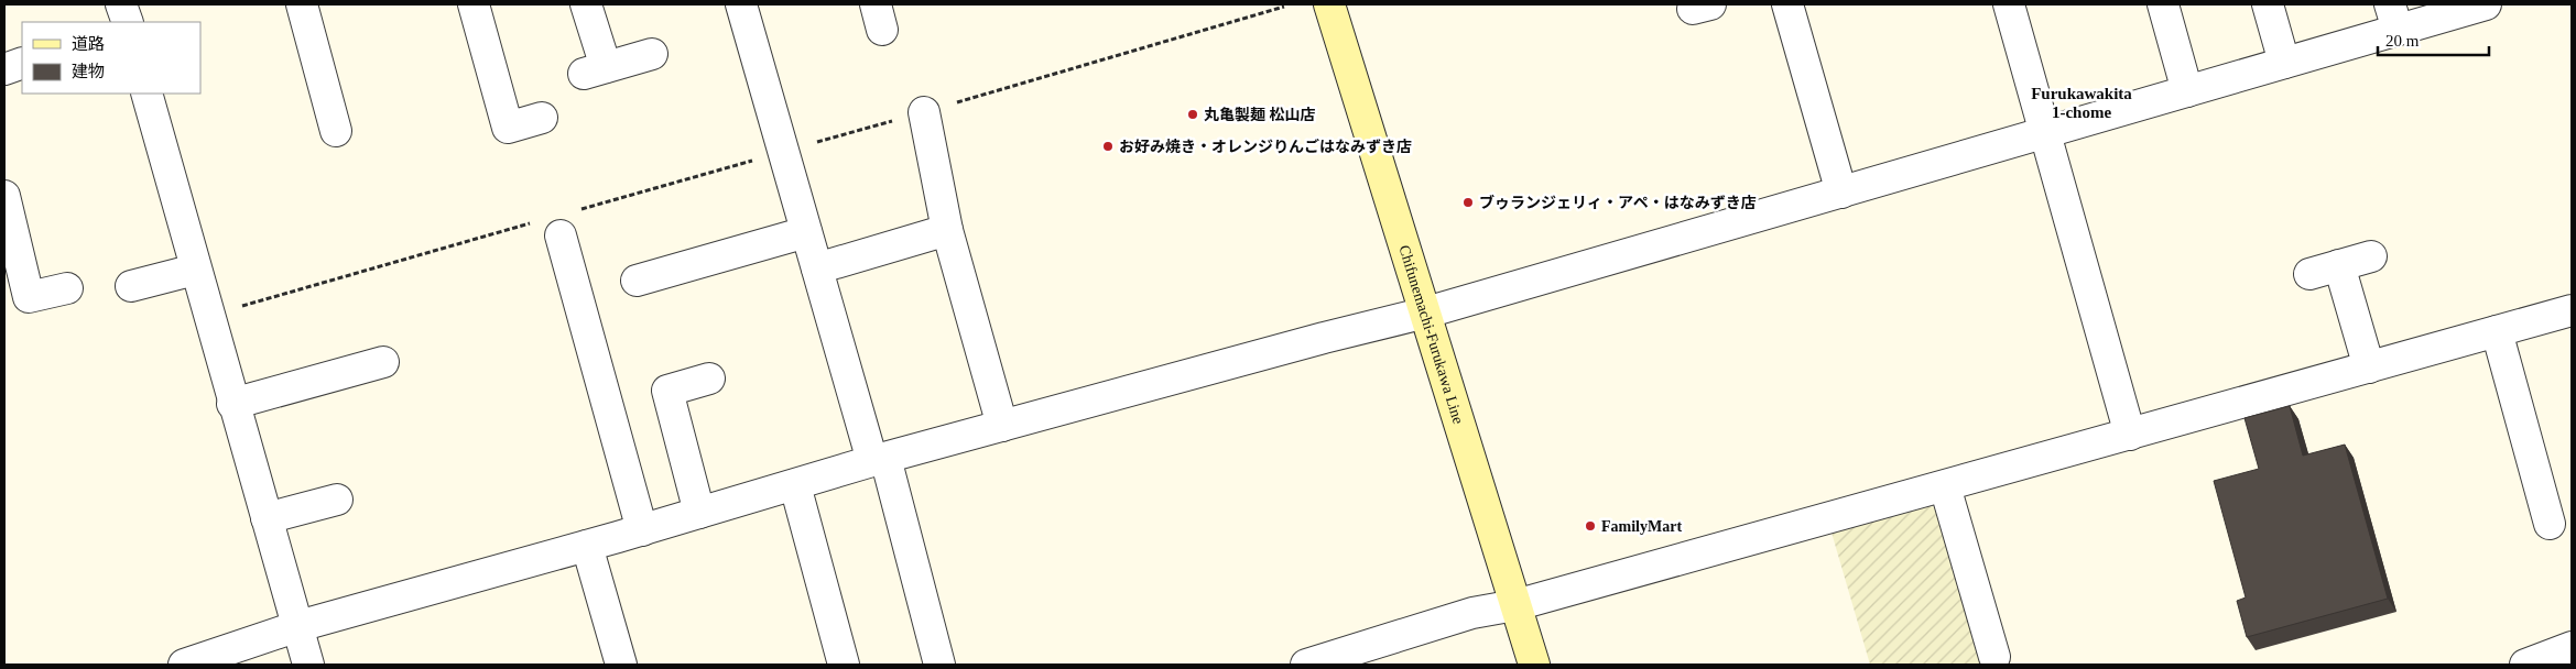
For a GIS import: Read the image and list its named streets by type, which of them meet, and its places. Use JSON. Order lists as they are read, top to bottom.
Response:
{
  "streets": {
    "street": ["Chifunemachi-Furukawa Line"]
  },
  "districts": ["Furukawakita 1-chome"],
  "places": [
    "丸亀製麺 松山店",
    "お好み焼き・オレンジりんごはなみずき店",
    "ブゥランジェリィ・アペ・はなみずき店",
    "FamilyMart"
  ],
  "legend": ["道路", "建物"],
  "scale_bar": "20 m"
}
